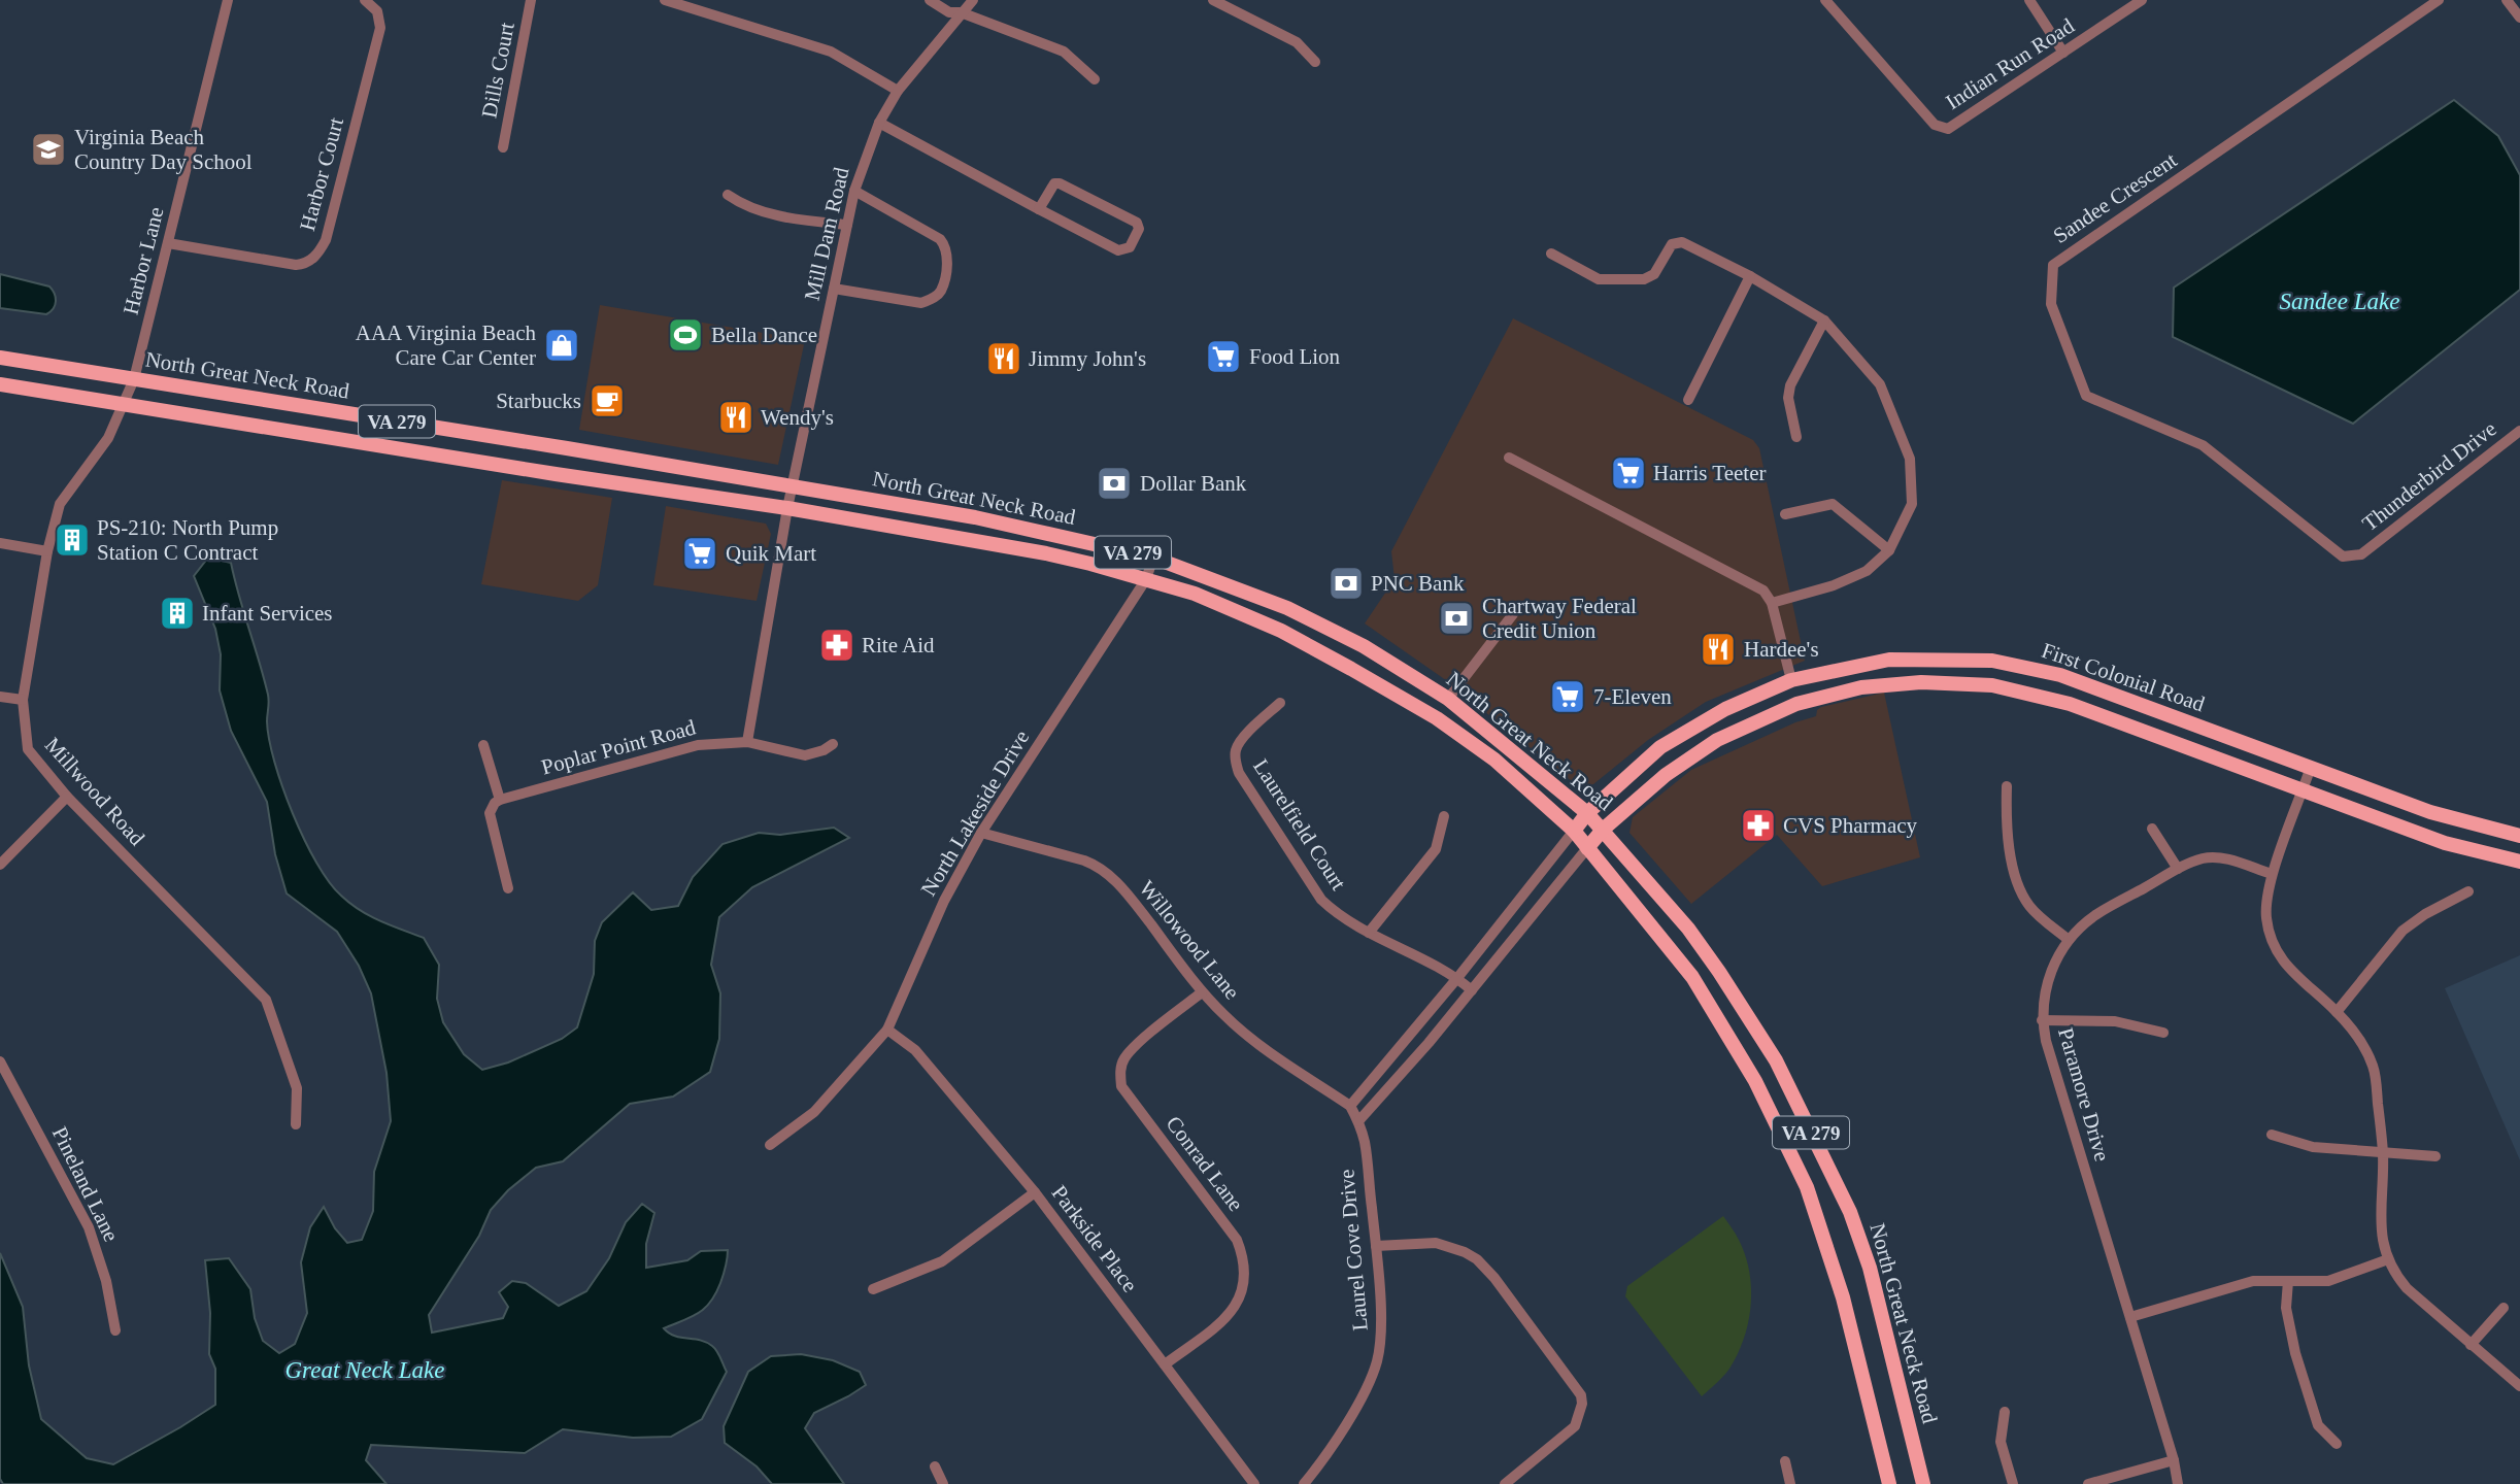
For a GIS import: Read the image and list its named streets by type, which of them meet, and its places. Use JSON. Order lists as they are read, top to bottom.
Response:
{
  "streets": {
    "main road": ["North Great Neck Road", "VA 279", "First Colonial Road"],
    "street": [
      "Indian Run Road",
      "Dills Court",
      "Harbor Court",
      "Sandee Crescent",
      "Mill Dam Road",
      "Harbor Lane",
      "Thunderbird Drive",
      "Poplar Point Road",
      "Millwood Road",
      "North Lakeside Drive",
      "Laurelfield Court",
      "Willowood Lane",
      "Paramore Drive",
      "Conrad Lane",
      "Pineland Lane",
      "Parkside Place",
      "Laurel Cove Drive"
    ]
  },
  "crossings": [
    ["Harbor Court", "Harbor Lane"],
    ["Sandee Crescent", "Thunderbird Drive"],
    ["Mill Dam Road", "North Great Neck Road"],
    ["Harbor Lane", "North Great Neck Road"],
    ["Harbor Lane", "Millwood Road"],
    ["North Great Neck Road", "First Colonial Road"],
    ["North Great Neck Road", "Millwood Road"],
    ["North Great Neck Road", "North Lakeside Drive"],
    ["North Lakeside Drive", "Willowood Lane"],
    ["North Lakeside Drive", "Parkside Place"],
    ["Willowood Lane", "Conrad Lane"],
    ["Willowood Lane", "Laurel Cove Drive"],
    ["Conrad Lane", "Parkside Place"]
  ],
  "water": ["Sandee Lake", "Great Neck Lake"],
  "places": {
    "school or university": ["Virginia Beach Country Day School"],
    "sports": ["Bella Dance"],
    "shop": ["AAA Virginia Beach Care Car Center"],
    "supermarket": [
      "Food Lion",
      "Harris Teeter",
      "Quik Mart",
      "7-Eleven"
    ],
    "restaurant": ["Jimmy John's", "Wendy's", "Hardee's"],
    "cafe": ["Starbucks"],
    "bank": ["Dollar Bank", "PNC Bank", "Chartway Federal Credit Union"],
    "building": ["PS-210: North Pump Station C Contract", "Infant Services"],
    "pharmacy": ["Rite Aid", "CVS Pharmacy"]
  }
}
